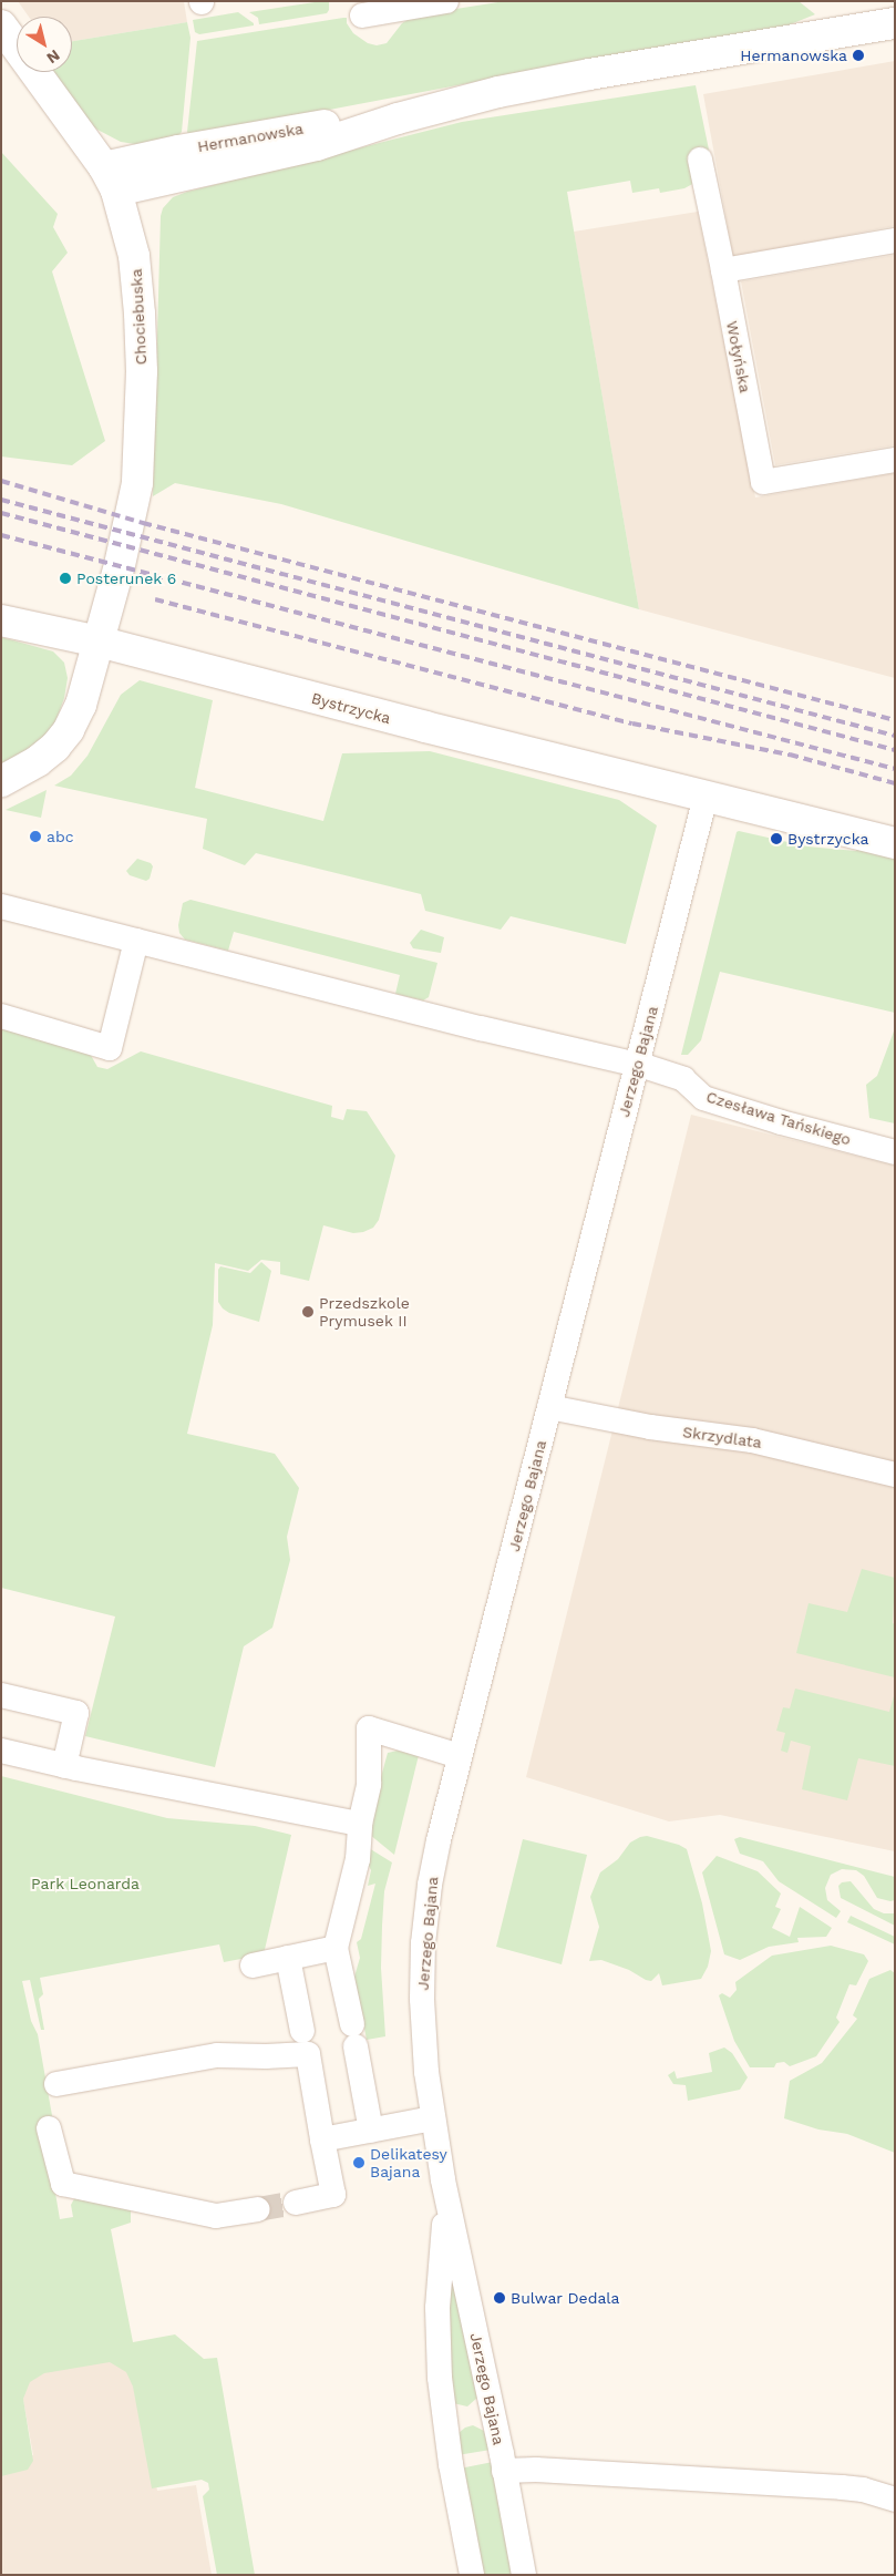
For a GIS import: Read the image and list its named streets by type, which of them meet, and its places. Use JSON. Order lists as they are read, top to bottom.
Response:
{
  "streets": {
    "street": [
      "Hermanowska",
      "Chociebuska",
      "Wołyńska",
      "Bystrzycka",
      "Jerzego Bajana",
      "Czesława Tańskiego",
      "Skrzydlata"
    ]
  },
  "crossings": [
    ["Hermanowska", "Chociebuska"],
    ["Chociebuska", "Bystrzycka"],
    ["Bystrzycka", "Jerzego Bajana"],
    ["Jerzego Bajana", "Czesława Tańskiego"],
    ["Jerzego Bajana", "Skrzydlata"]
  ],
  "parks": ["Park Leonarda"],
  "places": [
    "Hermanowska",
    "Posterunek 6",
    "abc",
    "Bystrzycka",
    "Przedszkole Prymusek II",
    "Delikatesy Bajana",
    "Bulwar Dedala"
  ],
  "north": "bottom right"
}
